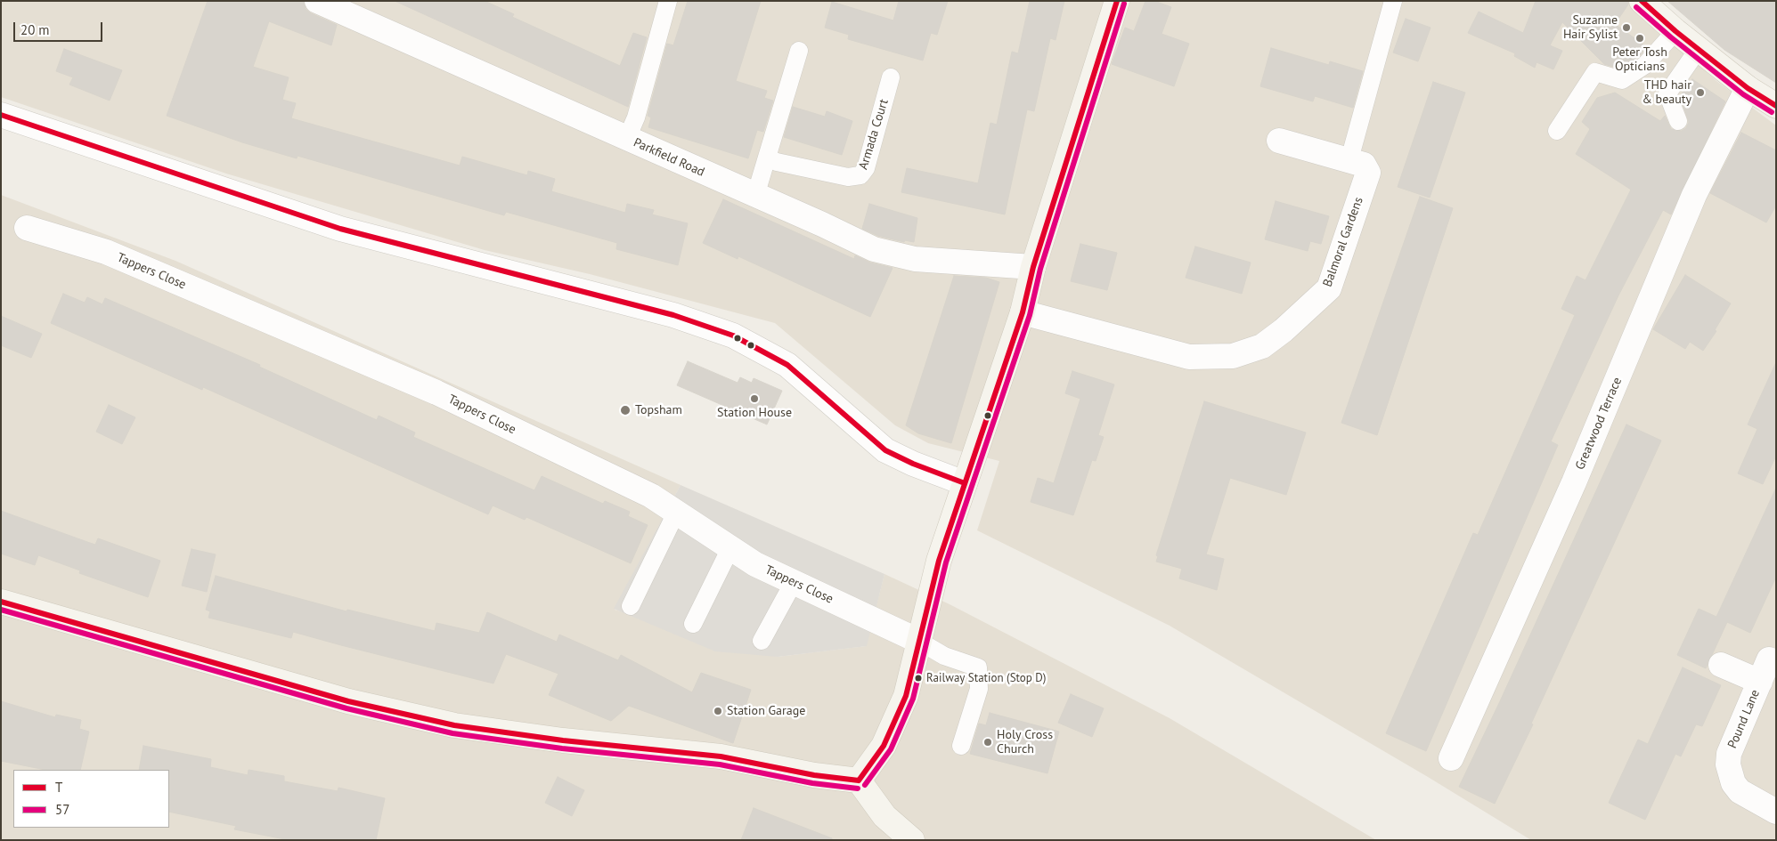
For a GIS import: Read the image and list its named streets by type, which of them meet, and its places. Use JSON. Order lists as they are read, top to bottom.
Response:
{
  "streets": {
    "street": [
      "Parkfield Road",
      "Balmoral Gardens",
      "Tappers Close",
      "Greatwood Terrace",
      "Pound Lane"
    ],
    "lane": ["Armada Court"]
  },
  "places": [
    "Suzanne Hair Sylist",
    "Peter Tosh Opticians",
    "THD hair & beauty",
    "Station House",
    "Topsham",
    "Railway Station (Stop D)",
    "Station Garage",
    "Holy Cross Church"
  ],
  "lines": ["transit line T", "transit line 57"],
  "legend": ["T", "57"],
  "scale_bar": "20 m"
}
